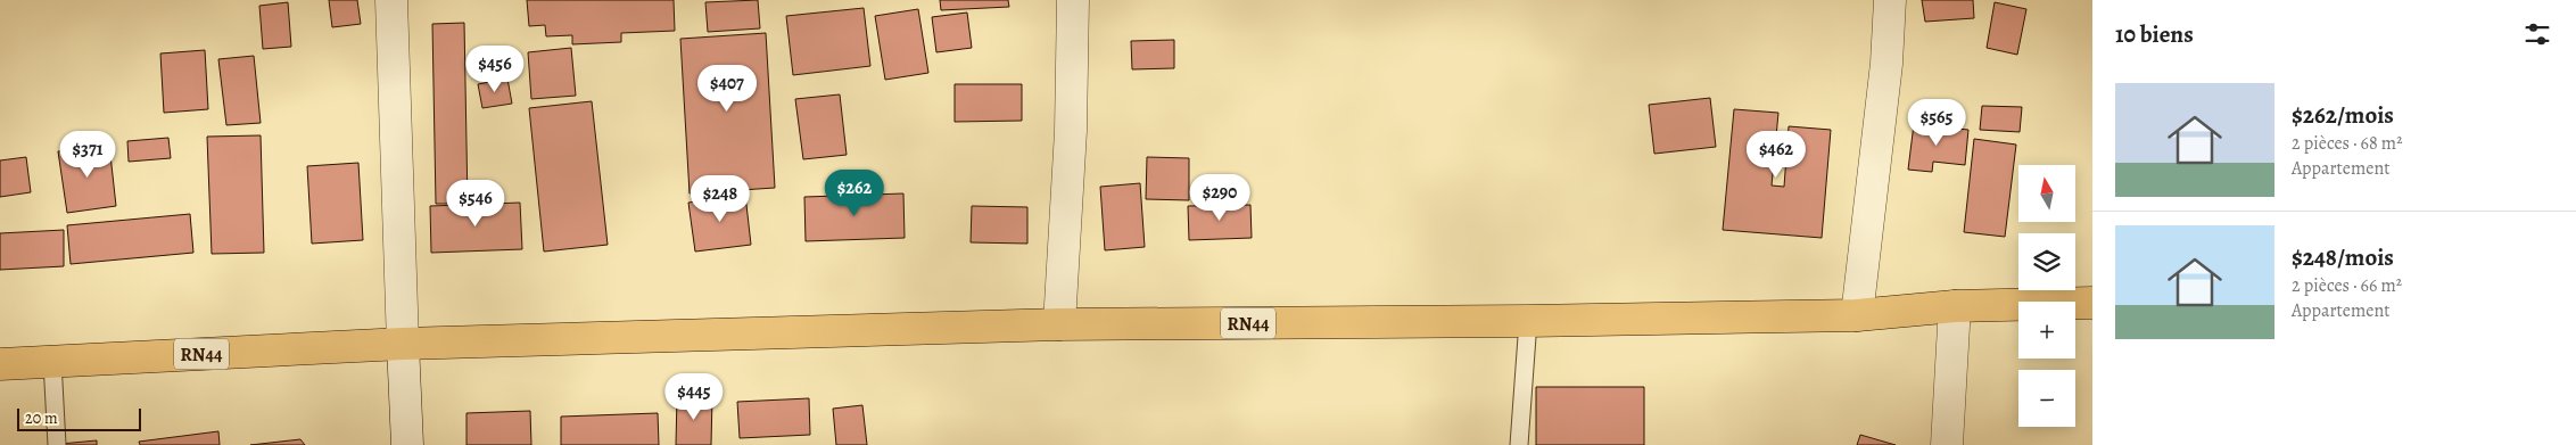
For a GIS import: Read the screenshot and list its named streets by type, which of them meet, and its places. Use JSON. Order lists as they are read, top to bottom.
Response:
{
  "streets": {
    "main road": ["RN44"]
  },
  "scale_bar": "20 m",
  "north": "top",
  "page": {
    "heading": "10 biens",
    "price": [
      "$456",
      "$407",
      "$565",
      "$371",
      "$462",
      "$262",
      "$290",
      "$248",
      "$546",
      "$445"
    ],
    "list": [
      {
        "name": "$262/mois",
        "note": "2 pièces · 68 m² · Appartement"
      },
      {
        "name": "$248/mois",
        "note": "2 pièces · 66 m² · Appartement"
      }
    ],
    "map_buttons": ["+", "−"],
    "scale": "20 m"
  }
}
